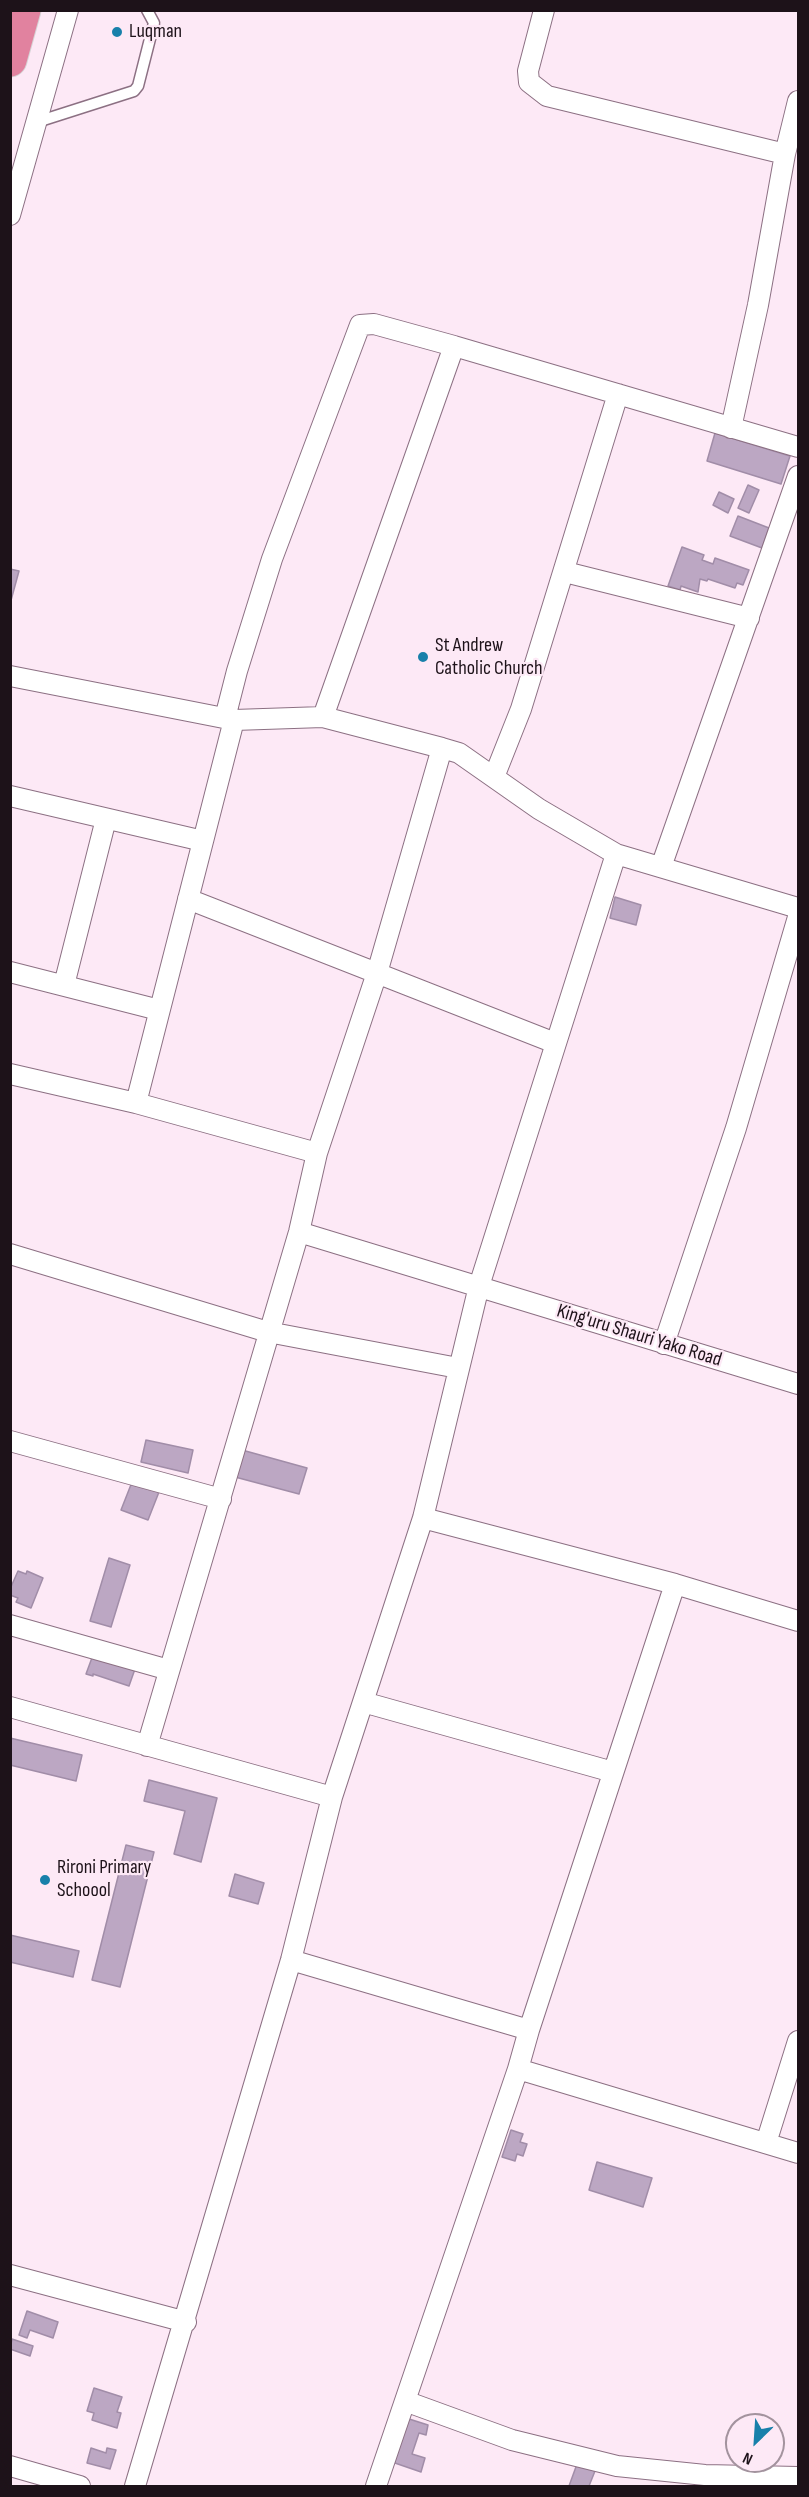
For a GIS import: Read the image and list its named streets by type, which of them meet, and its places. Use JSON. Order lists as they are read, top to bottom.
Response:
{
  "streets": {
    "street": ["King'uru Shauri Yako Road"]
  },
  "places": ["Luqman", "St Andrew Catholic Church", "Rironi Primary Schoool"],
  "north": "bottom left"
}
